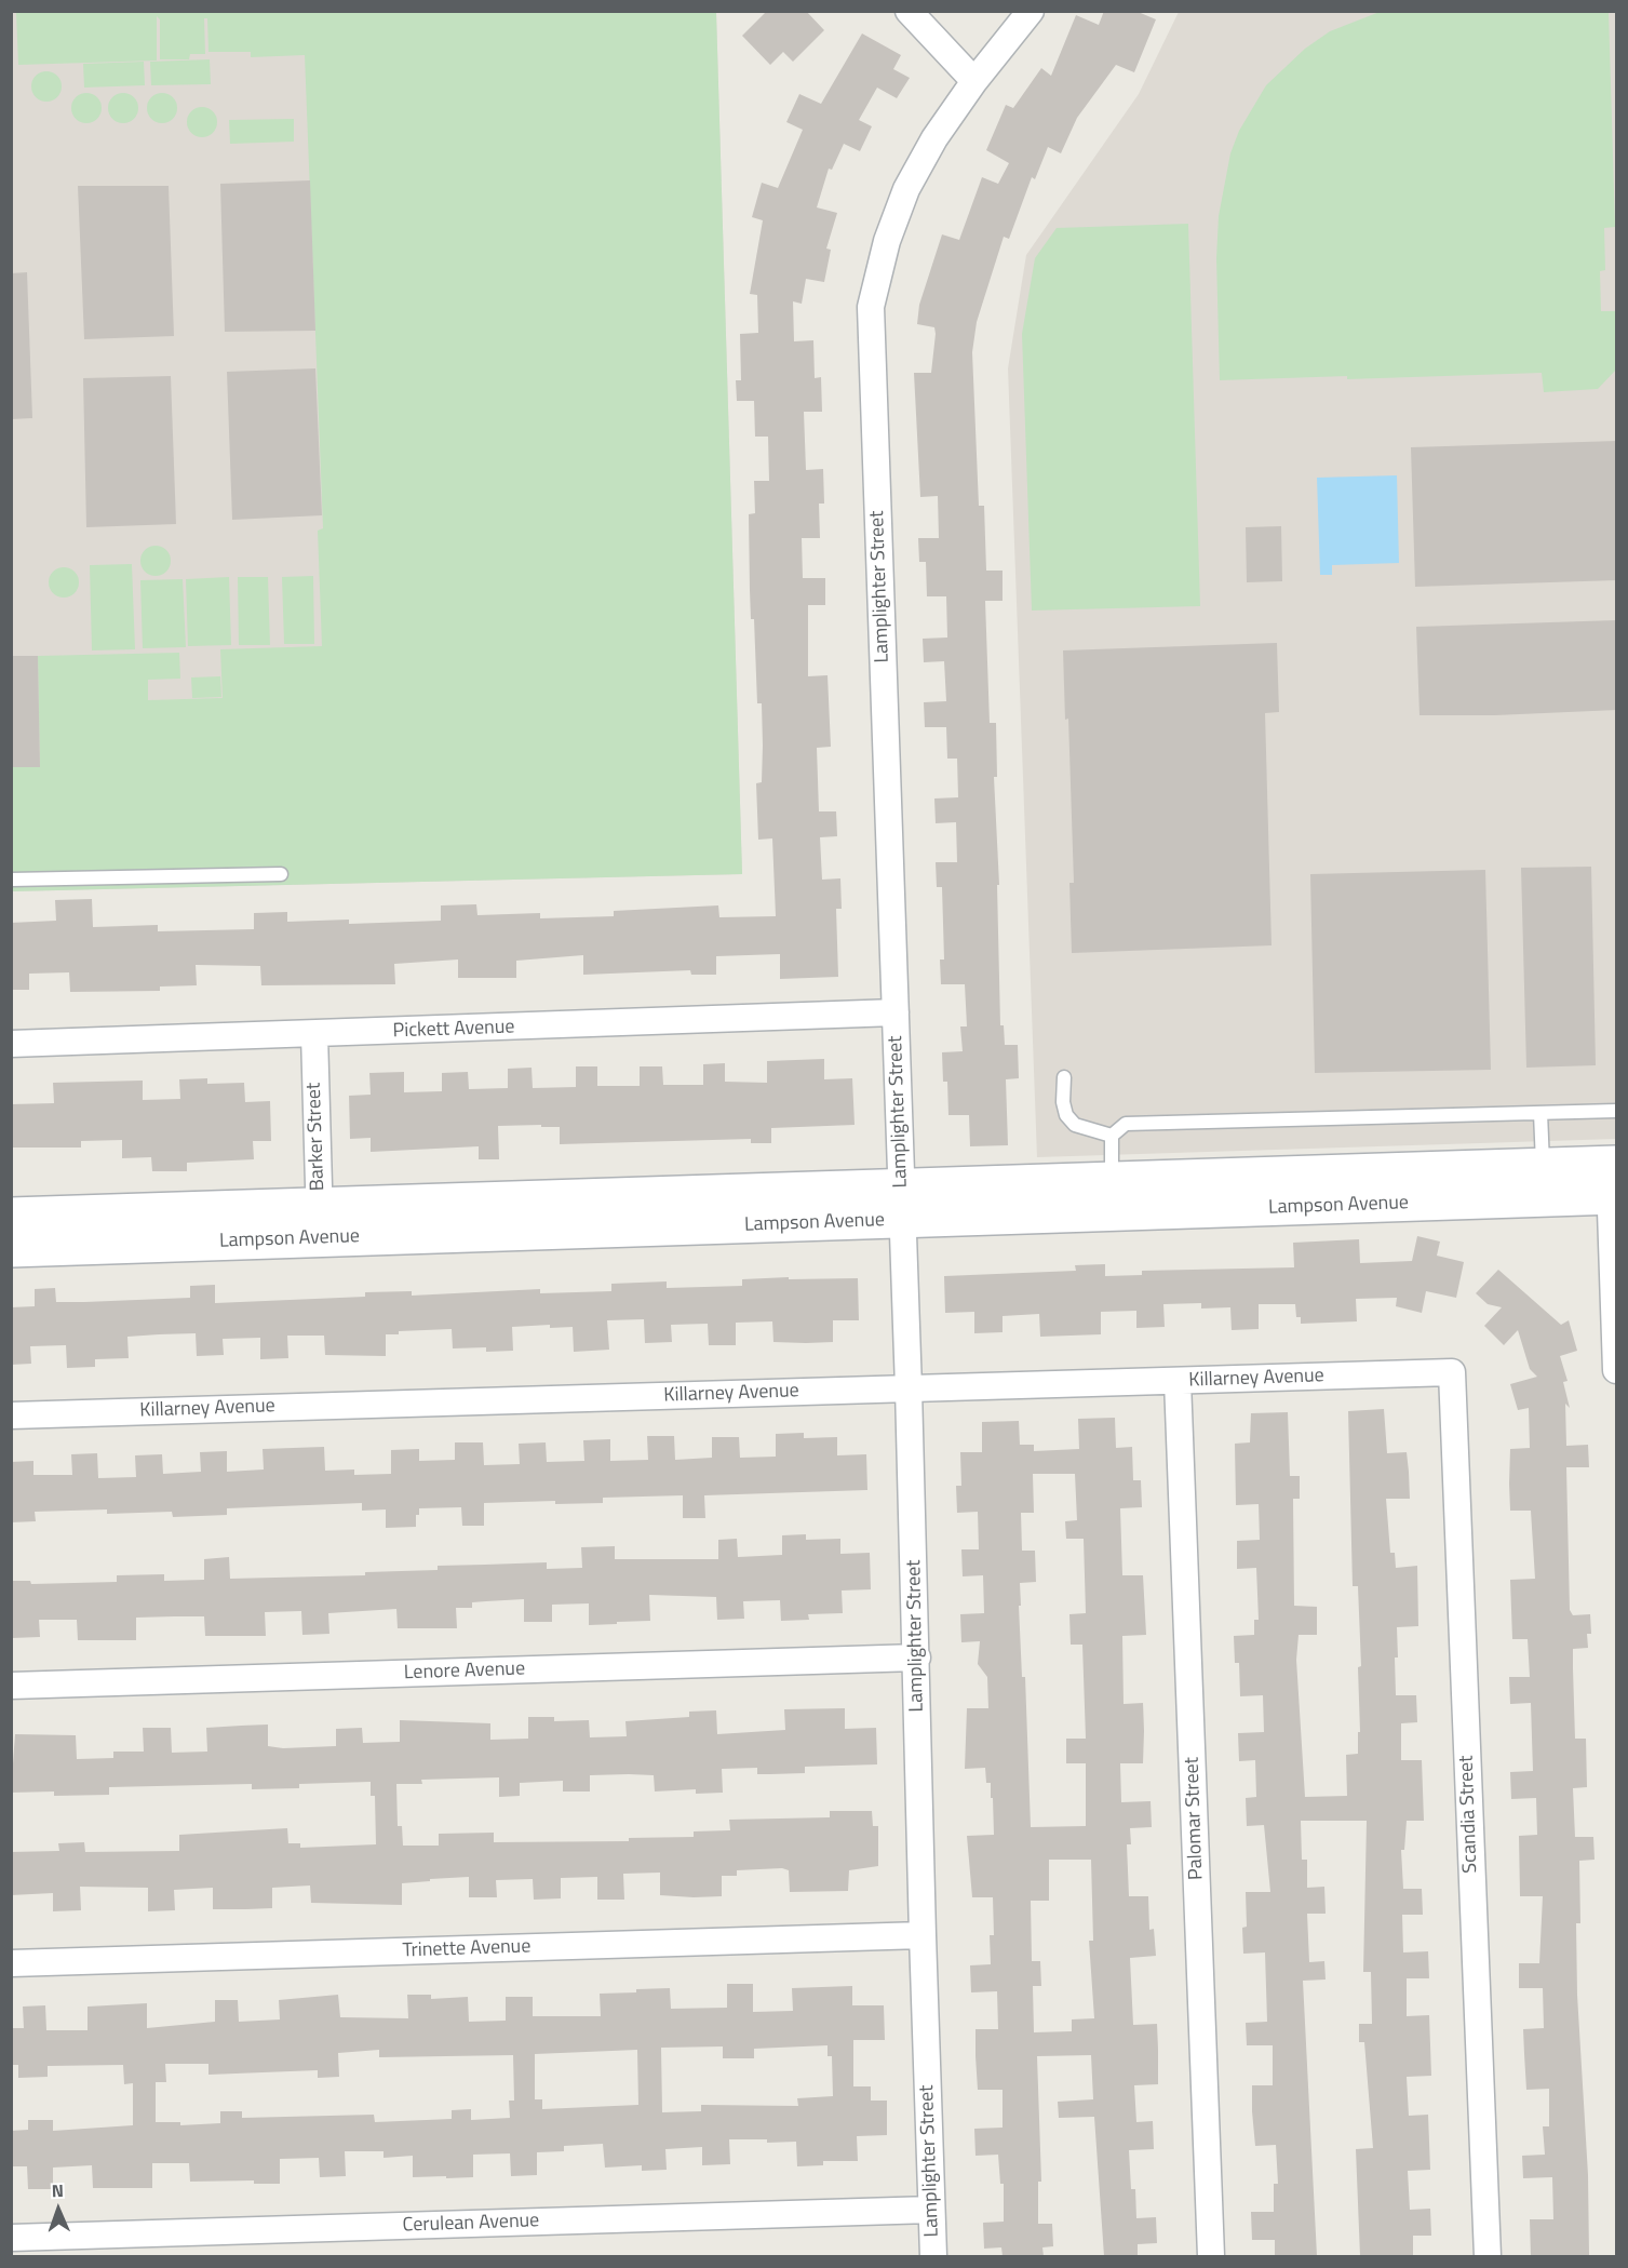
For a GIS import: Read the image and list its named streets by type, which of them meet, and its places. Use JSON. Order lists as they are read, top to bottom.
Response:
{
  "streets": {
    "main road": ["Lampson Avenue"],
    "street": [
      "Lamplighter Street",
      "Pickett Avenue",
      "Barker Street",
      "Killarney Avenue",
      "Lenore Avenue",
      "Scandia Street",
      "Palomar Street",
      "Trinette Avenue",
      "Cerulean Avenue"
    ]
  },
  "crossings": [
    ["Lamplighter Street", "Pickett Avenue"],
    ["Lamplighter Street", "Lampson Avenue"],
    ["Lamplighter Street", "Killarney Avenue"],
    ["Lamplighter Street", "Lenore Avenue"],
    ["Lamplighter Street", "Trinette Avenue"],
    ["Lamplighter Street", "Cerulean Avenue"],
    ["Pickett Avenue", "Barker Street"],
    ["Barker Street", "Lampson Avenue"],
    ["Killarney Avenue", "Scandia Street"],
    ["Killarney Avenue", "Palomar Street"]
  ],
  "north": "top"
}
